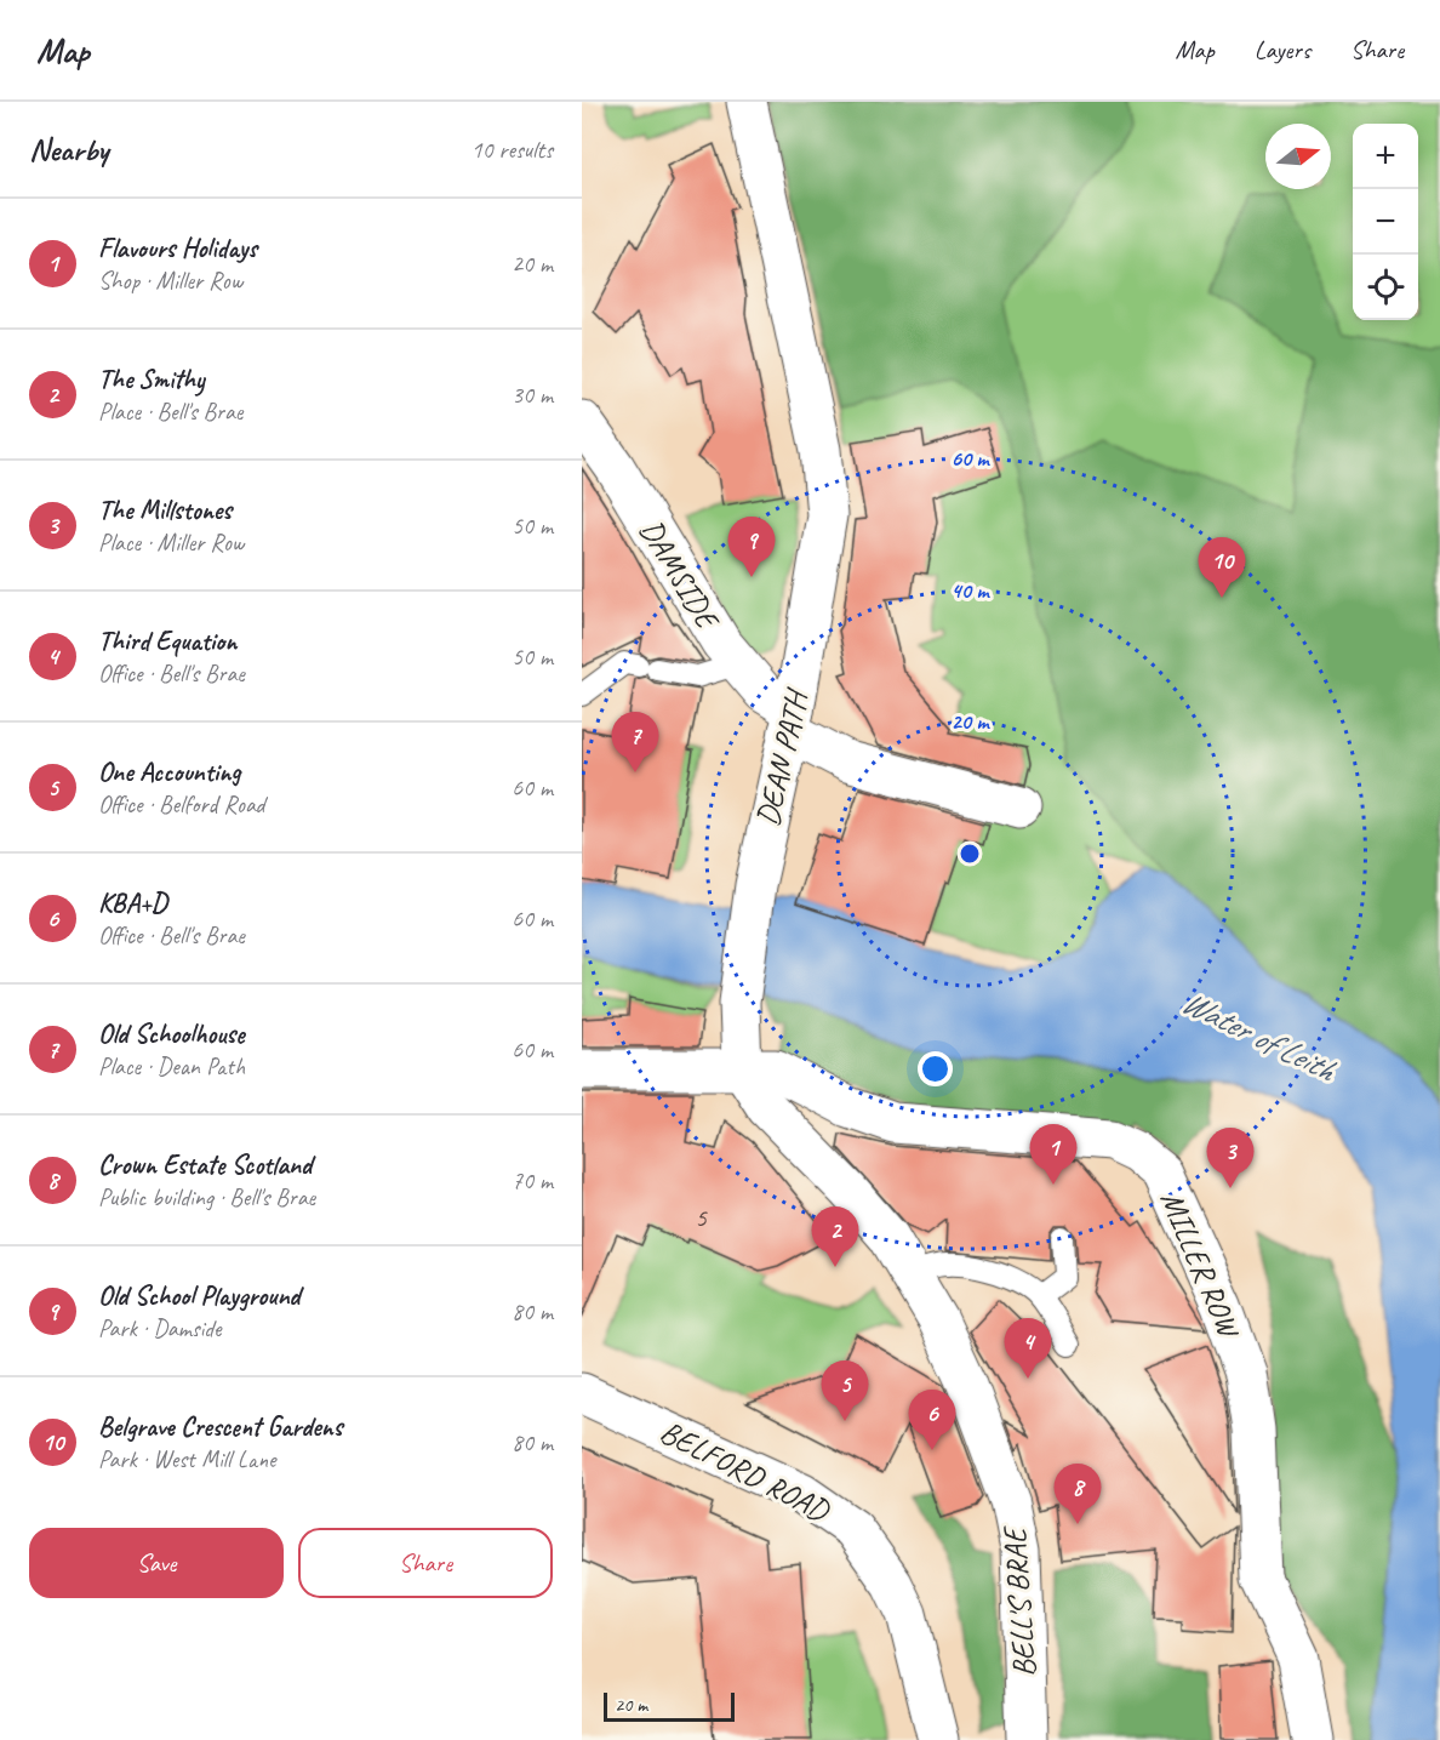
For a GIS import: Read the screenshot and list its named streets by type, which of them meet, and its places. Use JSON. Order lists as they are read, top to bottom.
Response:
{
  "streets": {
    "street": [
      "DAMSIDE",
      "DEAN PATH",
      "MILLER ROW",
      "BELFORD ROAD",
      "BELL'S BRAE"
    ]
  },
  "crossings": [
    ["DAMSIDE", "DEAN PATH"],
    ["DEAN PATH", "MILLER ROW"],
    ["DEAN PATH", "BELL'S BRAE"],
    ["MILLER ROW", "BELL'S BRAE"]
  ],
  "water": ["Water of Leith"],
  "house_numbers": ["5"],
  "scale_bar": "20 m",
  "north": "right",
  "page": {
    "header": "Map",
    "nav": ["Map", "Layers", "Share"],
    "heading": ["Nearby", "10 results"],
    "map_buttons": ["+", "−"],
    "list": [
      {
        "mark": "1",
        "name": "Flavours Holidays",
        "note": "Shop · Miller Row",
        "value": "20 m"
      },
      {
        "mark": "2",
        "name": "The Smithy",
        "note": "Place · Bell's Brae",
        "value": "30 m"
      },
      {
        "mark": "3",
        "name": "The Millstones",
        "note": "Place · Miller Row",
        "value": "50 m"
      },
      {
        "mark": "4",
        "name": "Third Equation",
        "note": "Office · Bell's Brae",
        "value": "50 m"
      },
      {
        "mark": "5",
        "name": "One Accounting",
        "note": "Office · Belford Road",
        "value": "60 m"
      },
      {
        "mark": "6",
        "name": "KBA+D",
        "note": "Office · Bell's Brae",
        "value": "60 m"
      },
      {
        "mark": "7",
        "name": "Old Schoolhouse",
        "note": "Place · Dean Path",
        "value": "60 m"
      },
      {
        "mark": "8",
        "name": "Crown Estate Scotland",
        "note": "Public building · Bell's Brae",
        "value": "70 m"
      },
      {
        "mark": "9",
        "name": "Old School Playground",
        "note": "Park · Damside",
        "value": "80 m"
      },
      {
        "mark": "10",
        "name": "Belgrave Crescent Gardens",
        "note": "Park · West Mill Lane",
        "value": "80 m"
      }
    ],
    "pins": [
      "9",
      "10",
      "7",
      "1",
      "3",
      "2",
      "4",
      "5",
      "6",
      "8"
    ],
    "buttons": ["Save", "Share"],
    "scale": "20 m"
  },
  "rings": ["60 m", "40 m", "20 m"]
}
